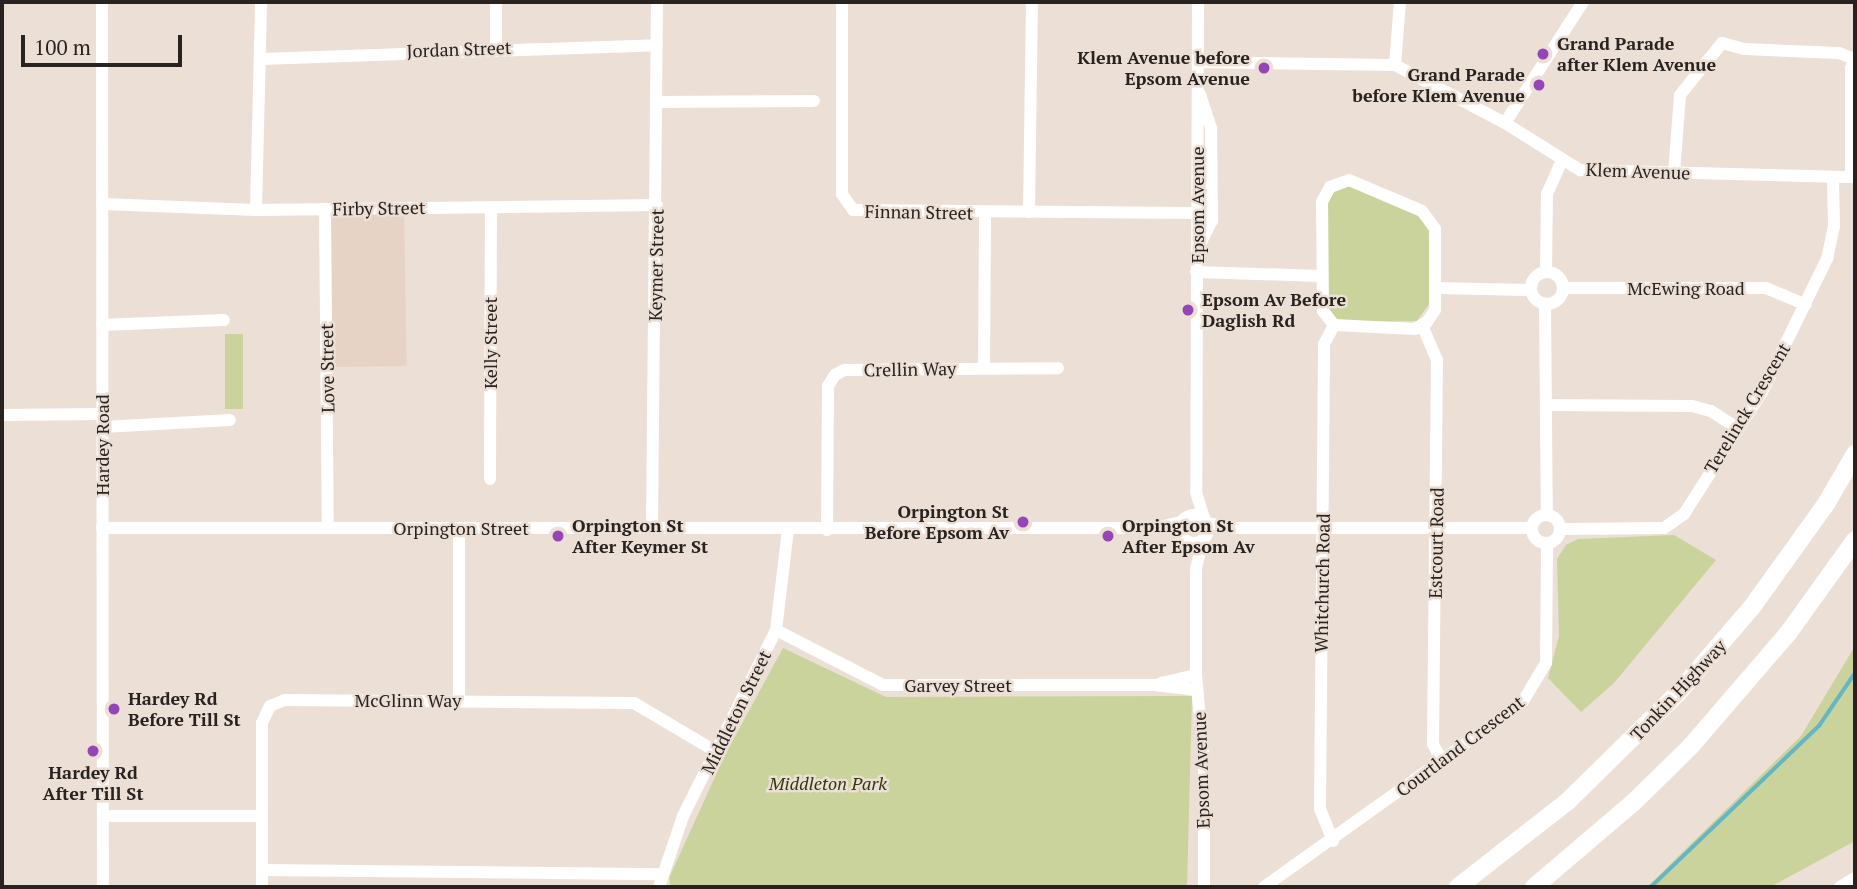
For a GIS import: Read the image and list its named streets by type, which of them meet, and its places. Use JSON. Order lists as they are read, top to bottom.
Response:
{
  "streets": {
    "highway": ["Tonkin Highway"],
    "street": [
      "Jordan Street",
      "Klem Avenue",
      "Epsom Avenue",
      "Firby Street",
      "Finnan Street",
      "Keymer Street",
      "McEwing Road",
      "Kelly Street",
      "Love Street",
      "Crellin Way",
      "Terelinck Crescent",
      "Hardey Road",
      "Orpington Street",
      "Estcourt Road",
      "Whitchurch Road",
      "Garvey Street",
      "McGlinn Way",
      "Middleton Street",
      "Courtland Crescent"
    ]
  },
  "crossings": [
    ["Jordan Street", "Keymer Street"],
    ["Klem Avenue", "Epsom Avenue"],
    ["Klem Avenue", "Terelinck Crescent"],
    ["Epsom Avenue", "Finnan Street"],
    ["Epsom Avenue", "Orpington Street"],
    ["Epsom Avenue", "Garvey Street"],
    ["Firby Street", "Keymer Street"],
    ["Firby Street", "Kelly Street"],
    ["Firby Street", "Love Street"],
    ["Firby Street", "Hardey Road"],
    ["Keymer Street", "Orpington Street"],
    ["McEwing Road", "Terelinck Crescent"],
    ["Love Street", "Orpington Street"],
    ["Crellin Way", "Orpington Street"],
    ["Terelinck Crescent", "Courtland Crescent"],
    ["Hardey Road", "Orpington Street"],
    ["Orpington Street", "Middleton Street"],
    ["Estcourt Road", "Whitchurch Road"],
    ["Estcourt Road", "Courtland Crescent"],
    ["Whitchurch Road", "Courtland Crescent"],
    ["Garvey Street", "Middleton Street"],
    ["McGlinn Way", "Middleton Street"]
  ],
  "parks": ["Middleton Park"],
  "places": [
    "Grand Parade after Klem Avenue",
    "Klem Avenue before Epsom Avenue",
    "Grand Parade before Klem Avenue",
    "Epsom Av Before Daglish Rd",
    "Orpington St Before Epsom Av",
    "Orpington St After Keymer St",
    "Orpington St After Epsom Av",
    "Hardey Rd Before Till St",
    "Hardey Rd After Till St"
  ],
  "scale_bar": "100 m"
}
